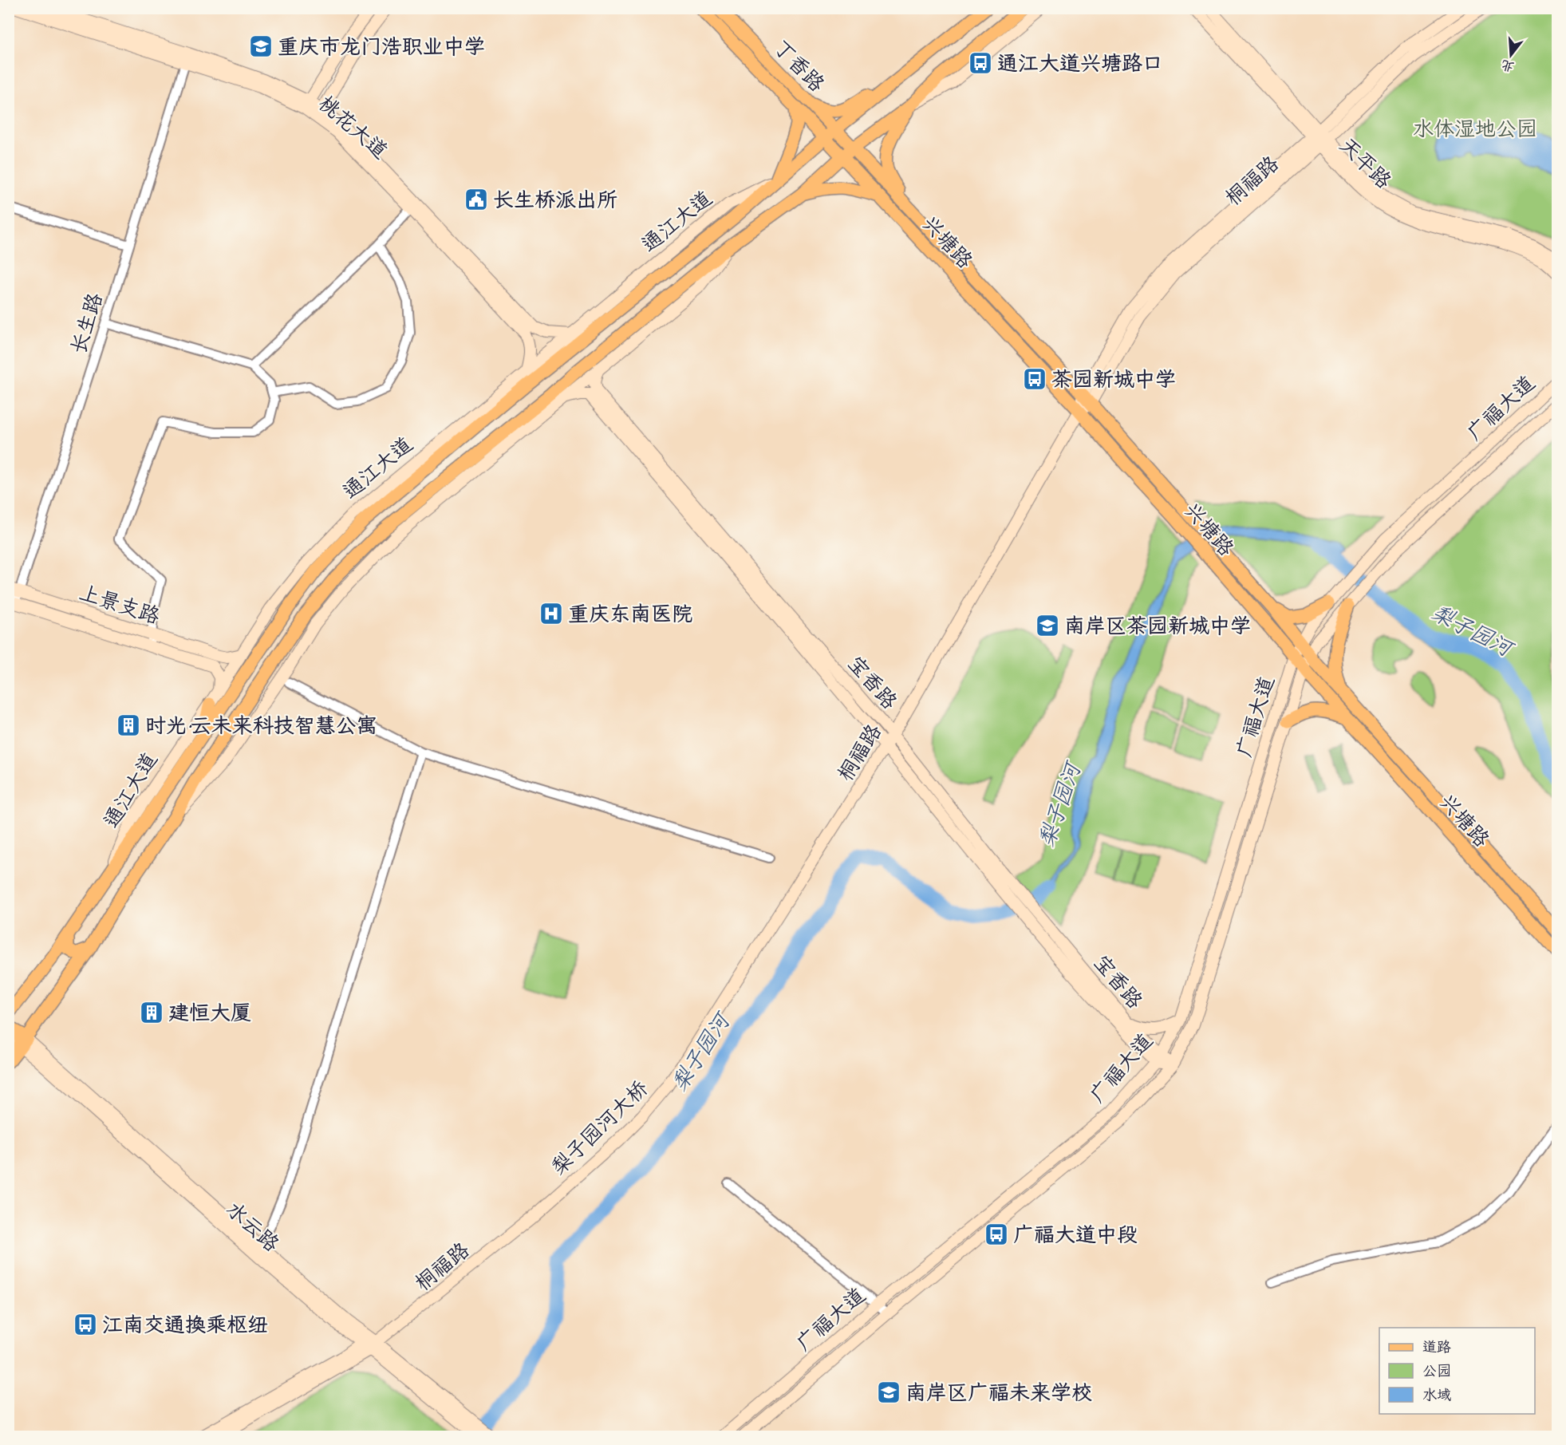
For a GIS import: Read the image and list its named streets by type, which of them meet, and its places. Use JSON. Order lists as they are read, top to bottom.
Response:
{
  "streets": {
    "main road": ["丁香路", "通江大道", "兴塘路"],
    "street": [
      "桃花大道",
      "天平路",
      "桐福路",
      "长生路",
      "广福大道",
      "上景支路",
      "宝香路",
      "梨子园河大桥",
      "水云路"
    ]
  },
  "crossings": [
    ["丁香路", "通江大道"],
    ["丁香路", "兴塘路"],
    ["桃花大道", "长生路"],
    ["天平路", "桐福路"],
    ["桐福路", "兴塘路"],
    ["桐福路", "宝香路"],
    ["桐福路", "梨子园河大桥"],
    ["桐福路", "水云路"],
    ["通江大道", "兴塘路"],
    ["通江大道", "上景支路"],
    ["兴塘路", "广福大道"],
    ["长生路", "上景支路"],
    ["广福大道", "宝香路"]
  ],
  "water": ["梨子园河"],
  "parks": ["水体湿地公园"],
  "places": {
    "school or university": ["重庆市龙门浩职业中学", "南岸区茶园新城中学", "南岸区广福未来学校"],
    "bus stop": [
      "通江大道兴塘路口",
      "茶园新城中学",
      "广福大道中段",
      "江南交通换乘枢纽"
    ],
    "public building": ["长生桥派出所"],
    "hospital": ["重庆东南医院"],
    "building": ["时光·云未来科技智慧公寓", "建恒大厦"]
  },
  "legend": ["道路", "公园", "水域"],
  "north": "bottom"
}
